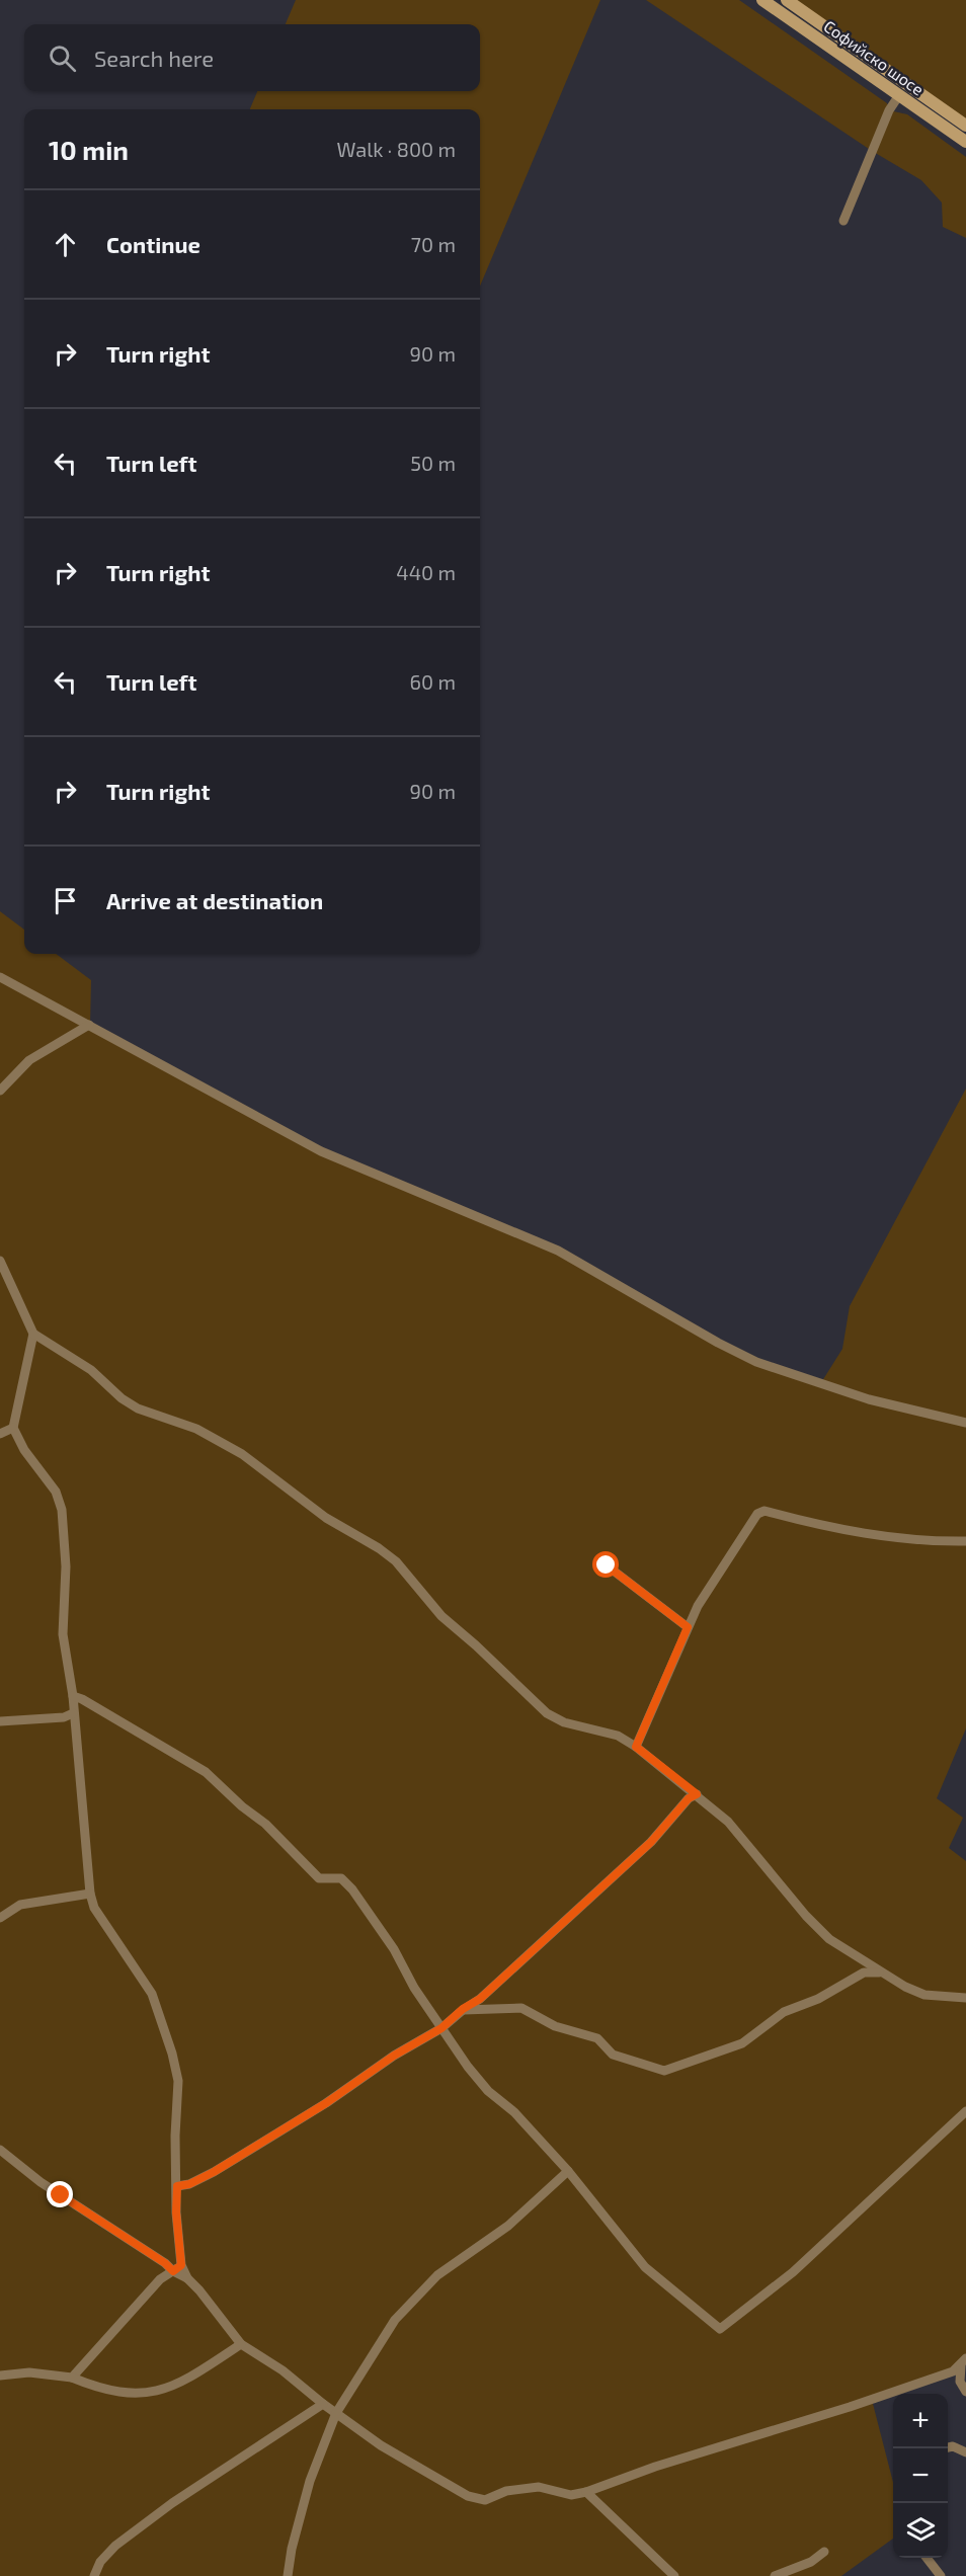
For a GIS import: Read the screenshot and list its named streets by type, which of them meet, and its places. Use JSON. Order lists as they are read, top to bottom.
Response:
{
  "streets": {
    "main road": ["Софийско шосе"]
  },
  "page": {
    "search": "Search here",
    "heading": ["10 min", "Walk · 800 m"],
    "list": [
      ["Continue", "70 m"],
      ["Turn right", "90 m"],
      ["Turn left", "50 m"],
      ["Turn right", "440 m"],
      ["Turn left", "60 m"],
      ["Turn right", "90 m"],
      "Arrive at destination"
    ],
    "map_buttons": ["+", "−"]
  }
}
